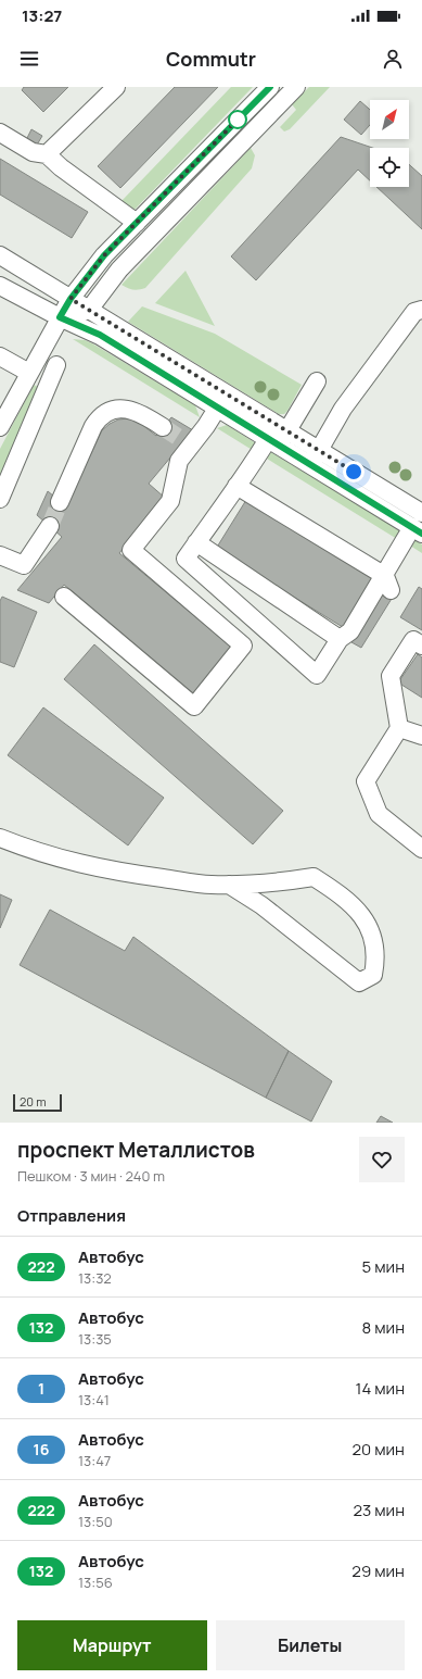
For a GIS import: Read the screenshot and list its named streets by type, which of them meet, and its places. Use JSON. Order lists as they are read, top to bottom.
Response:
{
  "lines": ["bus line 222"],
  "scale_bar": "20 m",
  "north": "top right",
  "page": {
    "status": "13:27",
    "header": "Commutr",
    "scale": "20 m",
    "heading": [
      ["проспект Металлистов", "Пешком · 3 мин · 240 m"],
      "Отправления"
    ],
    "list": [
      {
        "mark": "222",
        "name": "Автобус",
        "note": "13:32",
        "value": "5 мин"
      },
      {
        "mark": "132",
        "name": "Автобус",
        "note": "13:35",
        "value": "8 мин"
      },
      {
        "mark": "1",
        "name": "Автобус",
        "note": "13:41",
        "value": "14 мин"
      },
      {
        "mark": "16",
        "name": "Автобус",
        "note": "13:47",
        "value": "20 мин"
      },
      {
        "mark": "222",
        "name": "Автобус",
        "note": "13:50",
        "value": "23 мин"
      },
      {
        "mark": "132",
        "name": "Автобус",
        "note": "13:56",
        "value": "29 мин"
      }
    ],
    "buttons": ["Маршрут", "Билеты"]
  }
}
